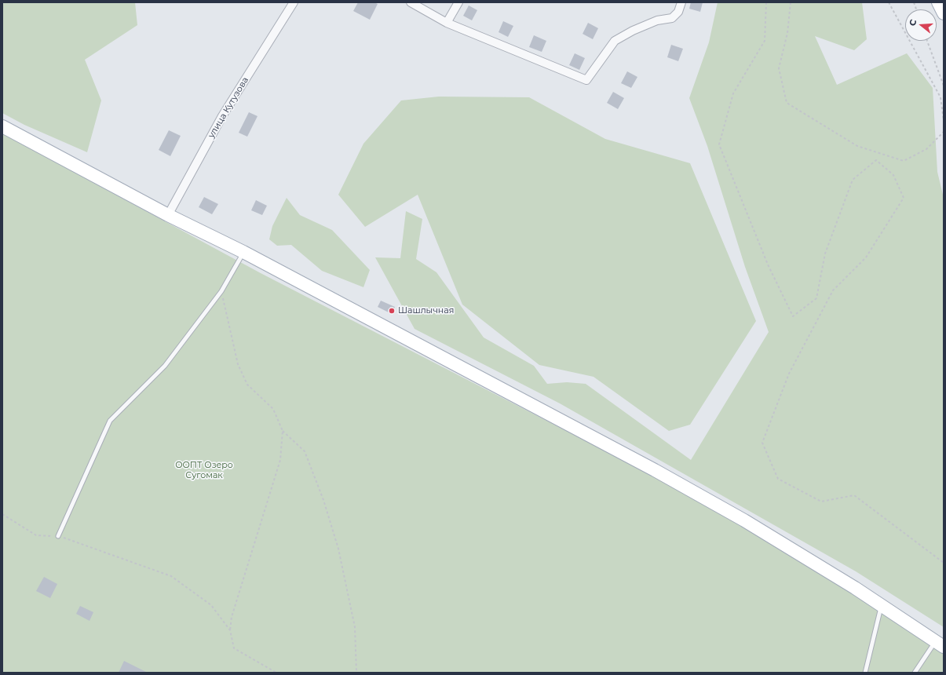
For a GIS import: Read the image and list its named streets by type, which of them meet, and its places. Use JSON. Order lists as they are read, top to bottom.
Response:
{
  "streets": {
    "street": ["улица Кутузова"]
  },
  "parks": ["ООПТ Озеро Сугомак"],
  "places": ["Шашлычная"],
  "north": "left"
}
